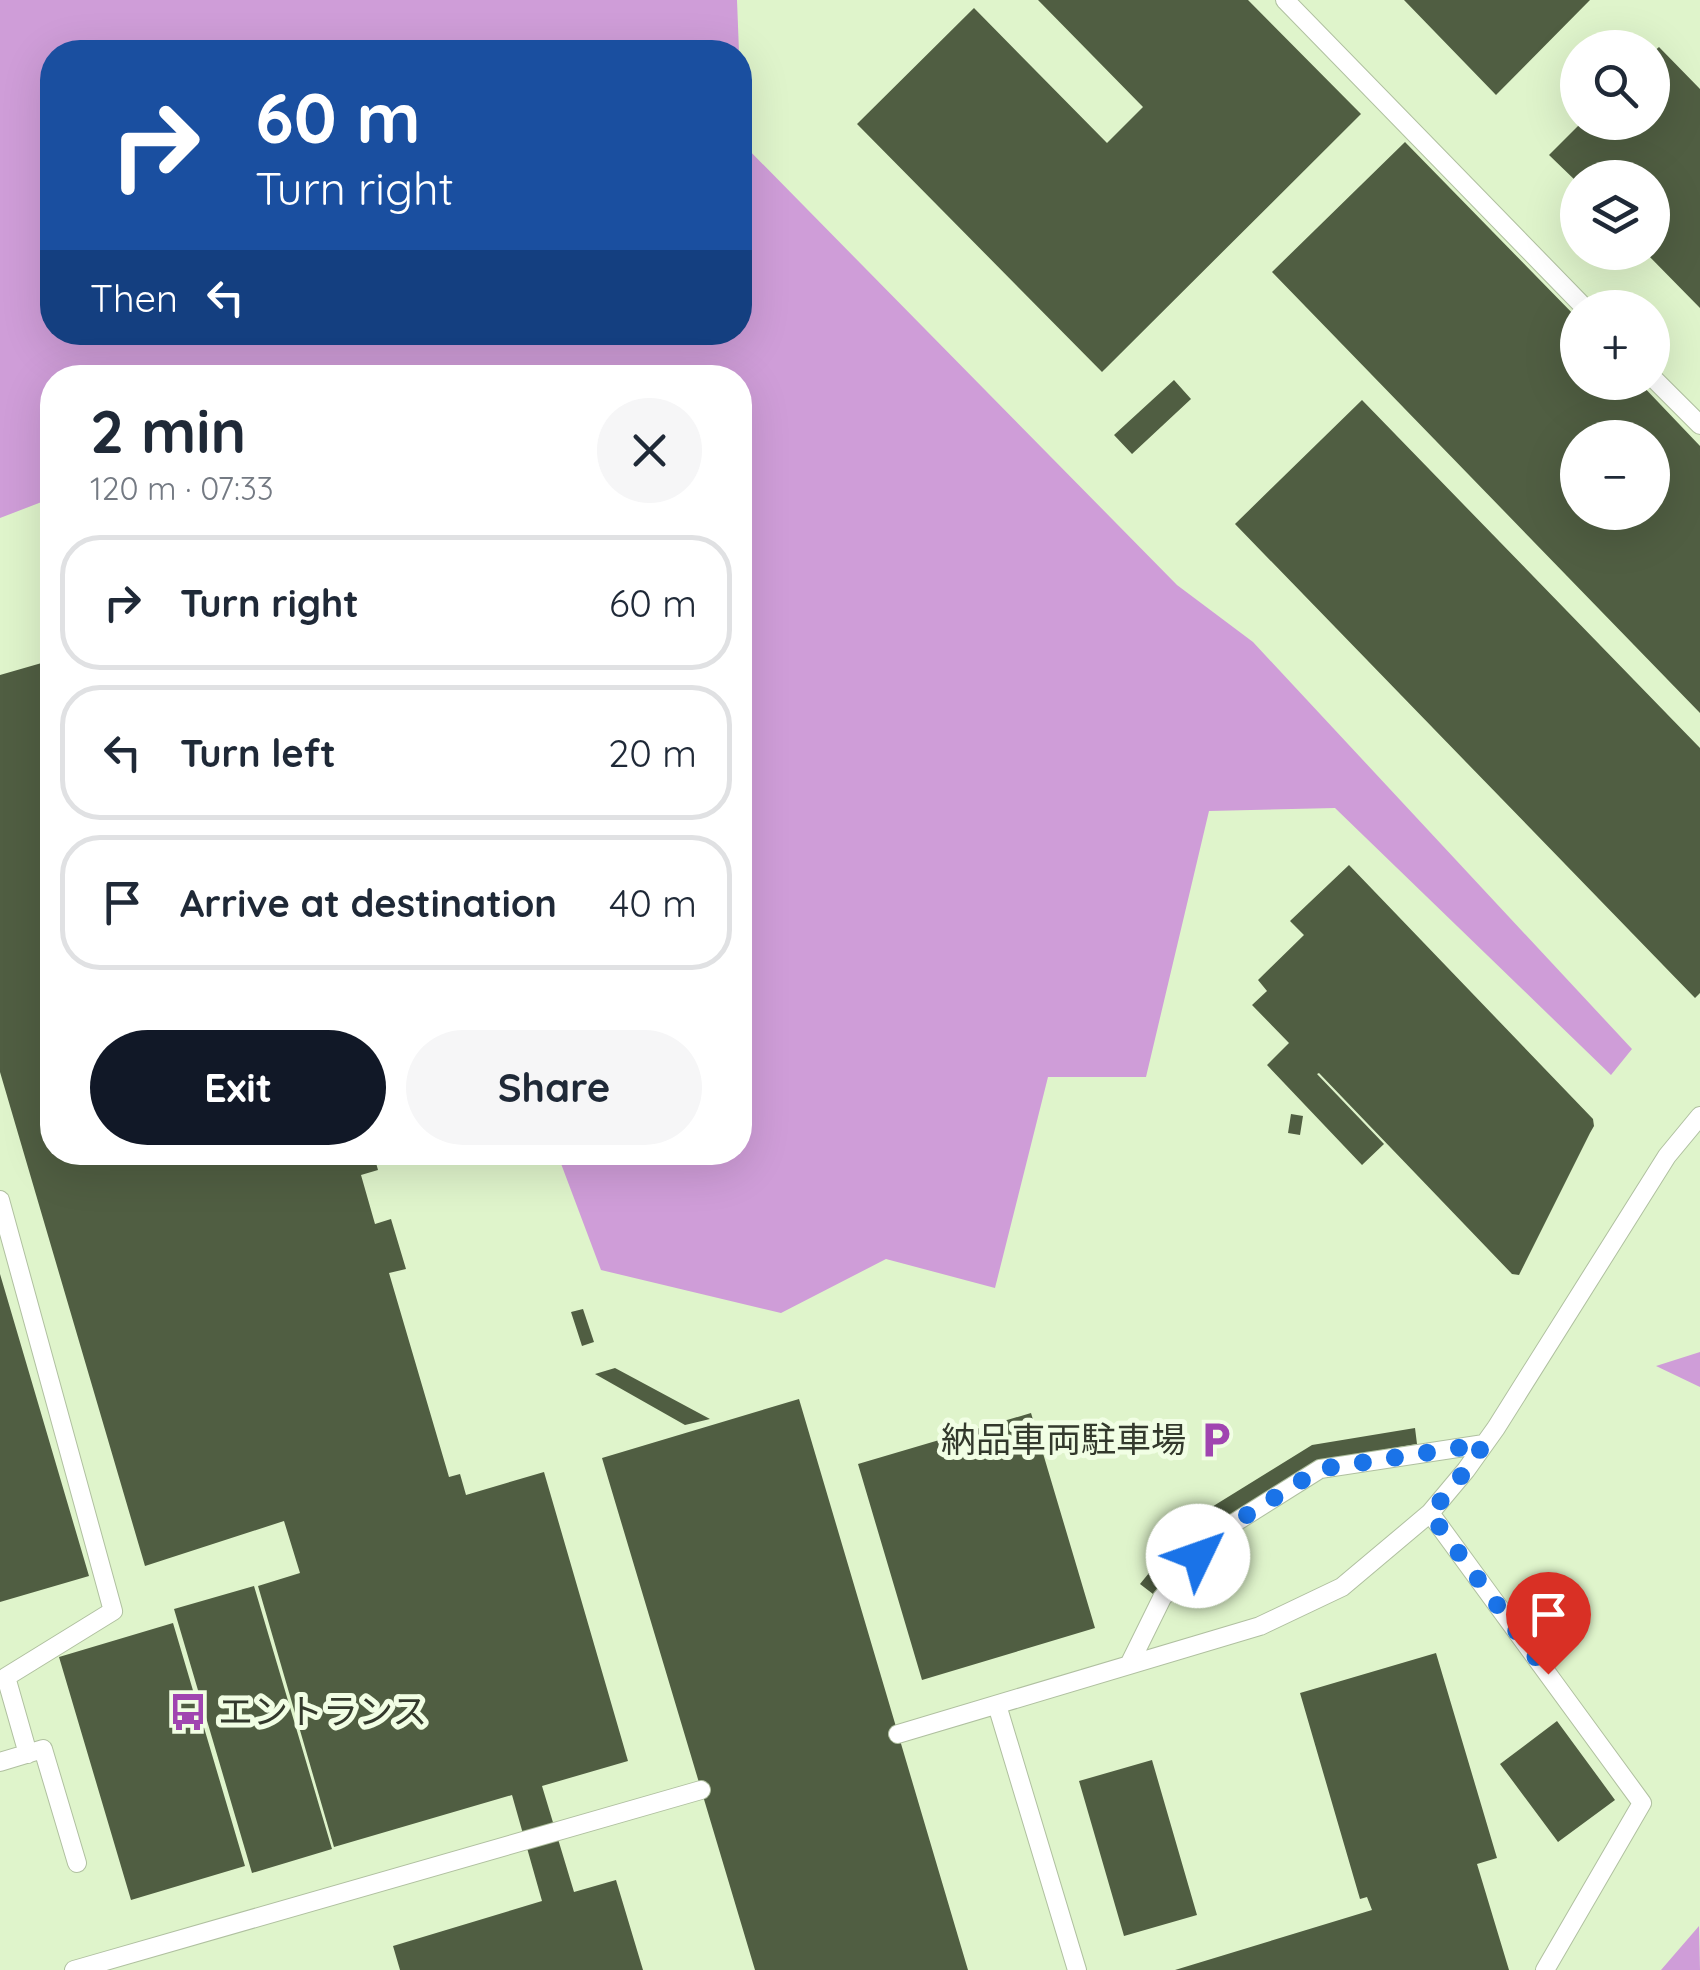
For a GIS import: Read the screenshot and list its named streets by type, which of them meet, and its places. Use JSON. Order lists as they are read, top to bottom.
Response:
{
  "places": {
    "parking": ["納品車両駐車場"],
    "bus stop": ["エントランス"]
  },
  "page": {
    "map_buttons": ["+", "−"],
    "turn": ["60 m", "Turn right"],
    "then": "Then",
    "heading": ["2 min", "120 m · 07:33"],
    "list": [
      {
        "name": "Turn right",
        "value": "60 m"
      },
      {
        "name": "Turn left",
        "value": "20 m"
      },
      {
        "name": "Arrive at destination",
        "value": "40 m"
      }
    ],
    "buttons": ["Exit", "Share"]
  }
}
